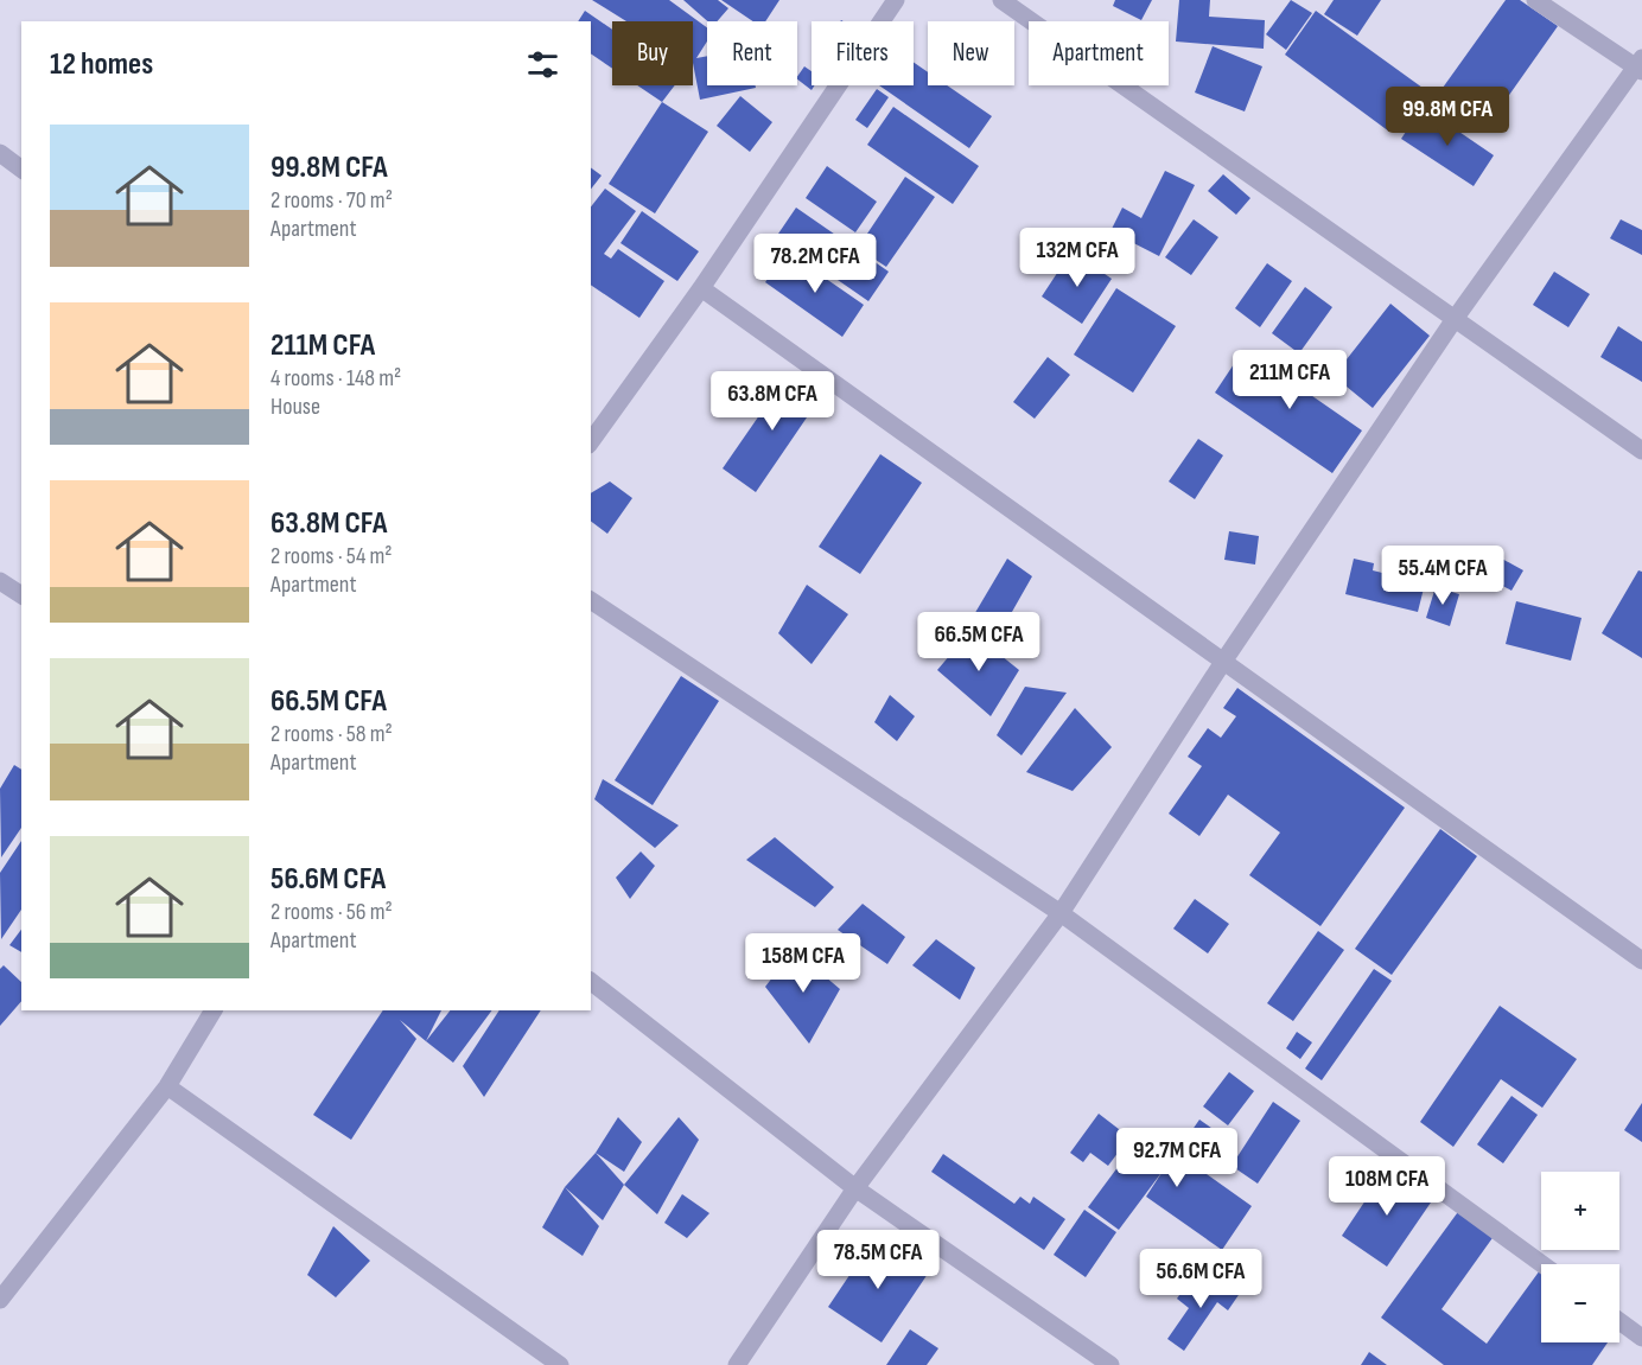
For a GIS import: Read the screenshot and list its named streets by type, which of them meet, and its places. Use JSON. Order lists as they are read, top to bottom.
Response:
{
  "page": {
    "chip": [
      "Buy",
      "Rent",
      "Filters",
      "New",
      "Apartment"
    ],
    "heading": "12 homes",
    "price": [
      "99.8M CFA",
      "132M CFA",
      "78.2M CFA",
      "211M CFA",
      "63.8M CFA",
      "55.4M CFA",
      "66.5M CFA",
      "158M CFA",
      "92.7M CFA",
      "108M CFA",
      "78.5M CFA",
      "56.6M CFA"
    ],
    "list": [
      {
        "name": "99.8M CFA",
        "note": "2 rooms · 70 m² · Apartment"
      },
      {
        "name": "211M CFA",
        "note": "4 rooms · 148 m² · House"
      },
      {
        "name": "63.8M CFA",
        "note": "2 rooms · 54 m² · Apartment"
      },
      {
        "name": "66.5M CFA",
        "note": "2 rooms · 58 m² · Apartment"
      },
      {
        "name": "56.6M CFA",
        "note": "2 rooms · 56 m² · Apartment"
      }
    ],
    "map_buttons": ["+", "−"]
  }
}
